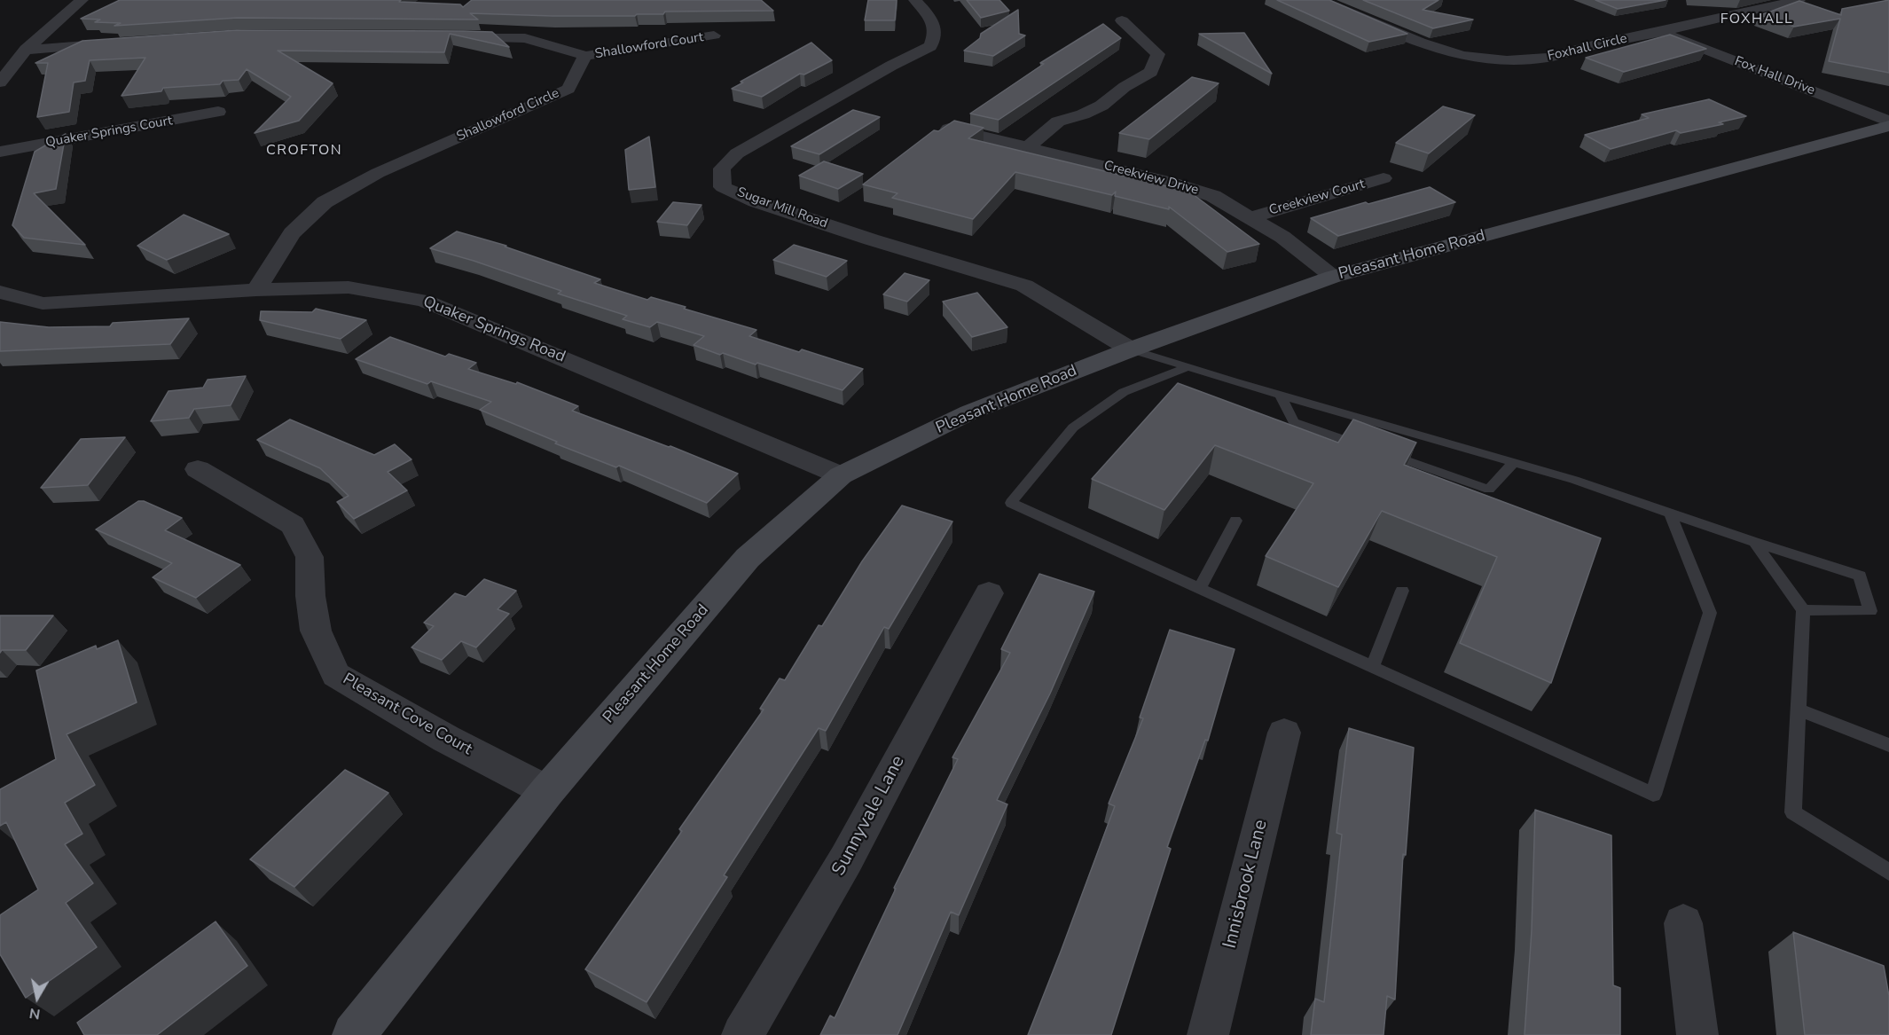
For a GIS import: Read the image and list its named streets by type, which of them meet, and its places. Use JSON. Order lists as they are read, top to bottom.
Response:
{
  "streets": {
    "main road": ["Pleasant Home Road"],
    "street": [
      "Shallowford Court",
      "Foxhall Circle",
      "Fox Hall Drive",
      "Shallowford Circle",
      "Quaker Springs Court",
      "Creekview Drive",
      "Creekview Court",
      "Sugar Mill Road",
      "Quaker Springs Road",
      "Pleasant Cove Court",
      "Sunnyvale Lane",
      "Innisbrook Lane"
    ]
  },
  "crossings": [
    ["Shallowford Court", "Shallowford Circle"],
    ["Foxhall Circle", "Fox Hall Drive"],
    ["Shallowford Circle", "Quaker Springs Road"],
    ["Creekview Drive", "Creekview Court"],
    ["Creekview Drive", "Pleasant Home Road"],
    ["Sugar Mill Road", "Pleasant Home Road"],
    ["Pleasant Home Road", "Quaker Springs Road"],
    ["Pleasant Home Road", "Pleasant Cove Court"]
  ],
  "districts": ["FOXHALL", "CROFTON"],
  "north": "bottom"
}
